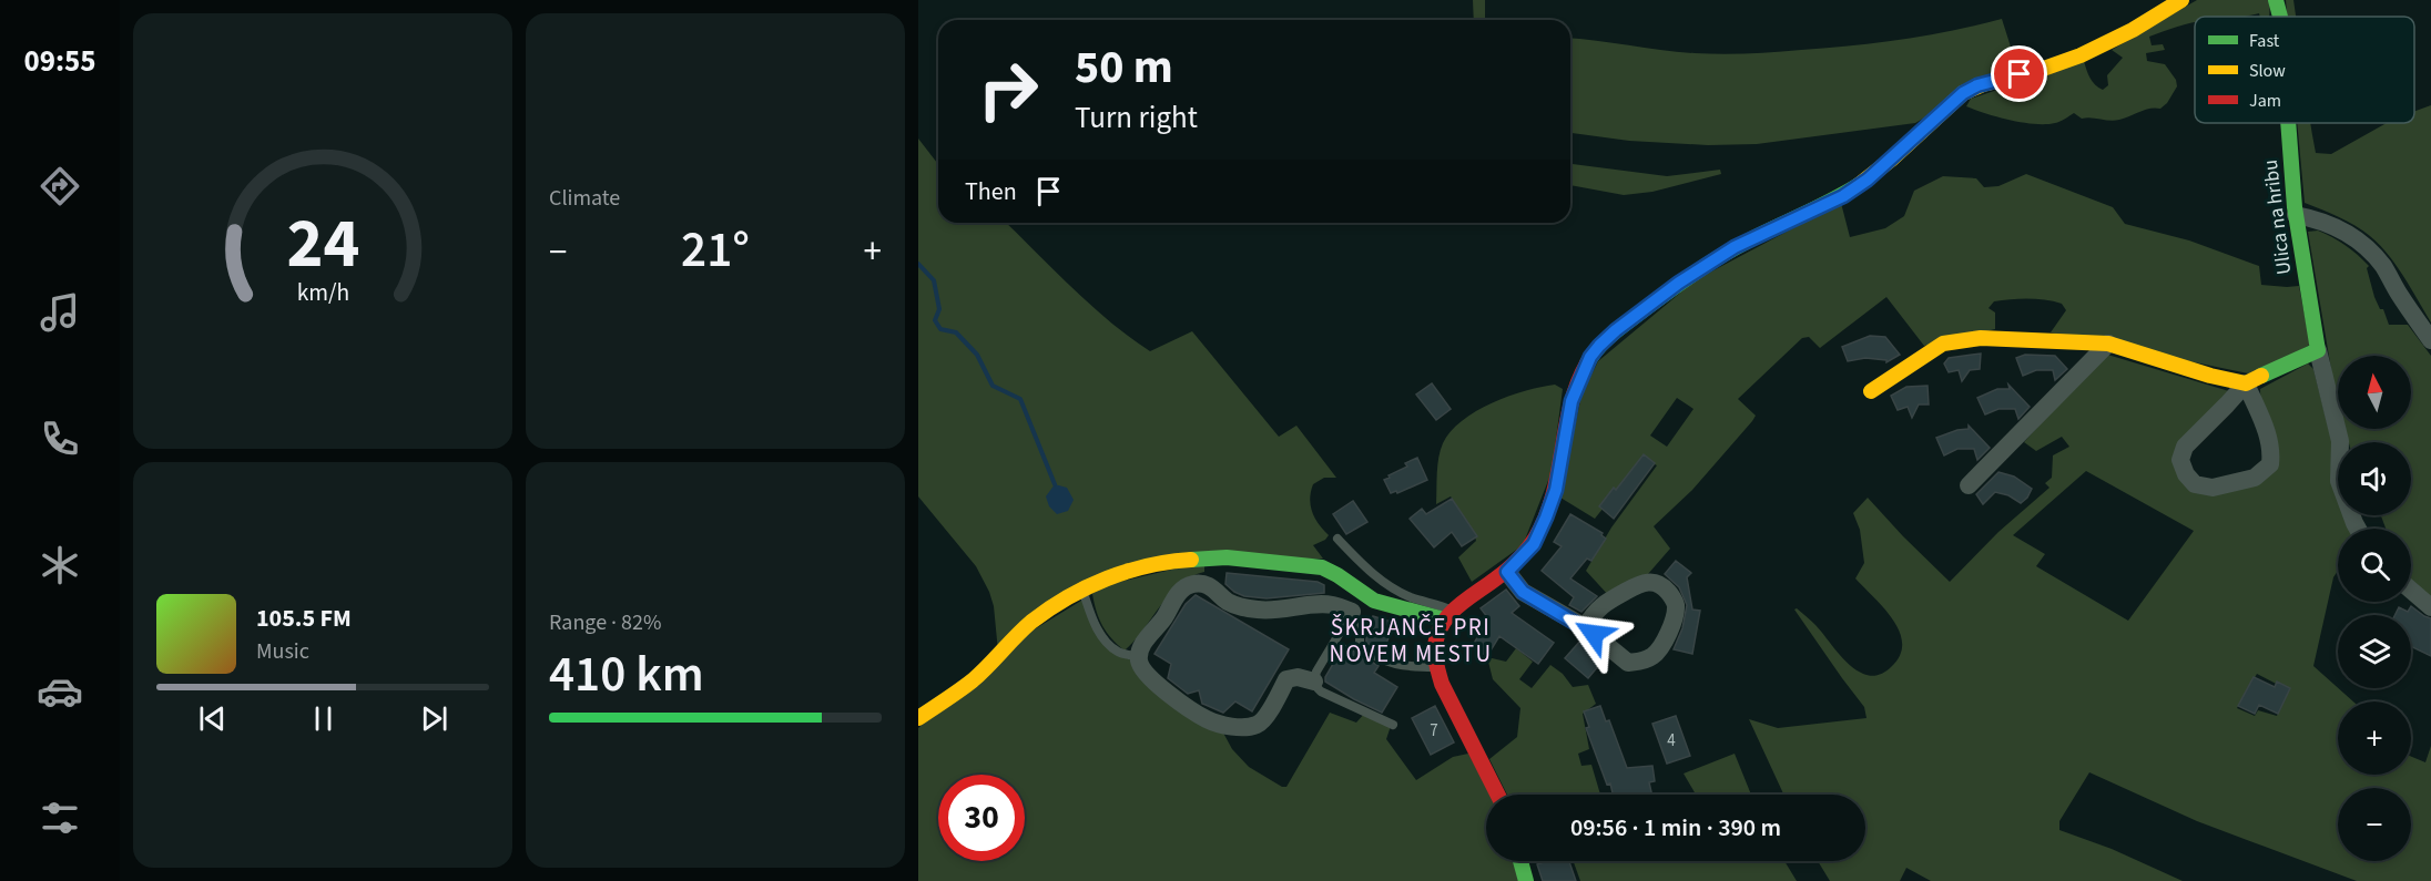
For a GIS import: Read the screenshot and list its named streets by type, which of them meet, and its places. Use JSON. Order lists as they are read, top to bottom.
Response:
{
  "streets": {
    "street": ["Ulica na hribu"]
  },
  "districts": ["ŠKRJANČE PRI NOVEM MESTU"],
  "house_numbers": ["7", "4"],
  "legend": ["Fast", "Slow", "Jam"],
  "north": "top",
  "page": {
    "tabs": "09:55",
    "tile": [
      "Climate",
      ["Range · 82%", "410 km"]
    ],
    "turn": ["50 m", "Turn right"],
    "then": "Then",
    "heat": ["−", "21°", "+"],
    "map_buttons": ["+", "−"],
    "song": ["105.5 FM", "Music"],
    "limit": "30",
    "trip": "09:56 · 1 min · 390 m",
    "gauge": ["24", "km/h"]
  }
}
